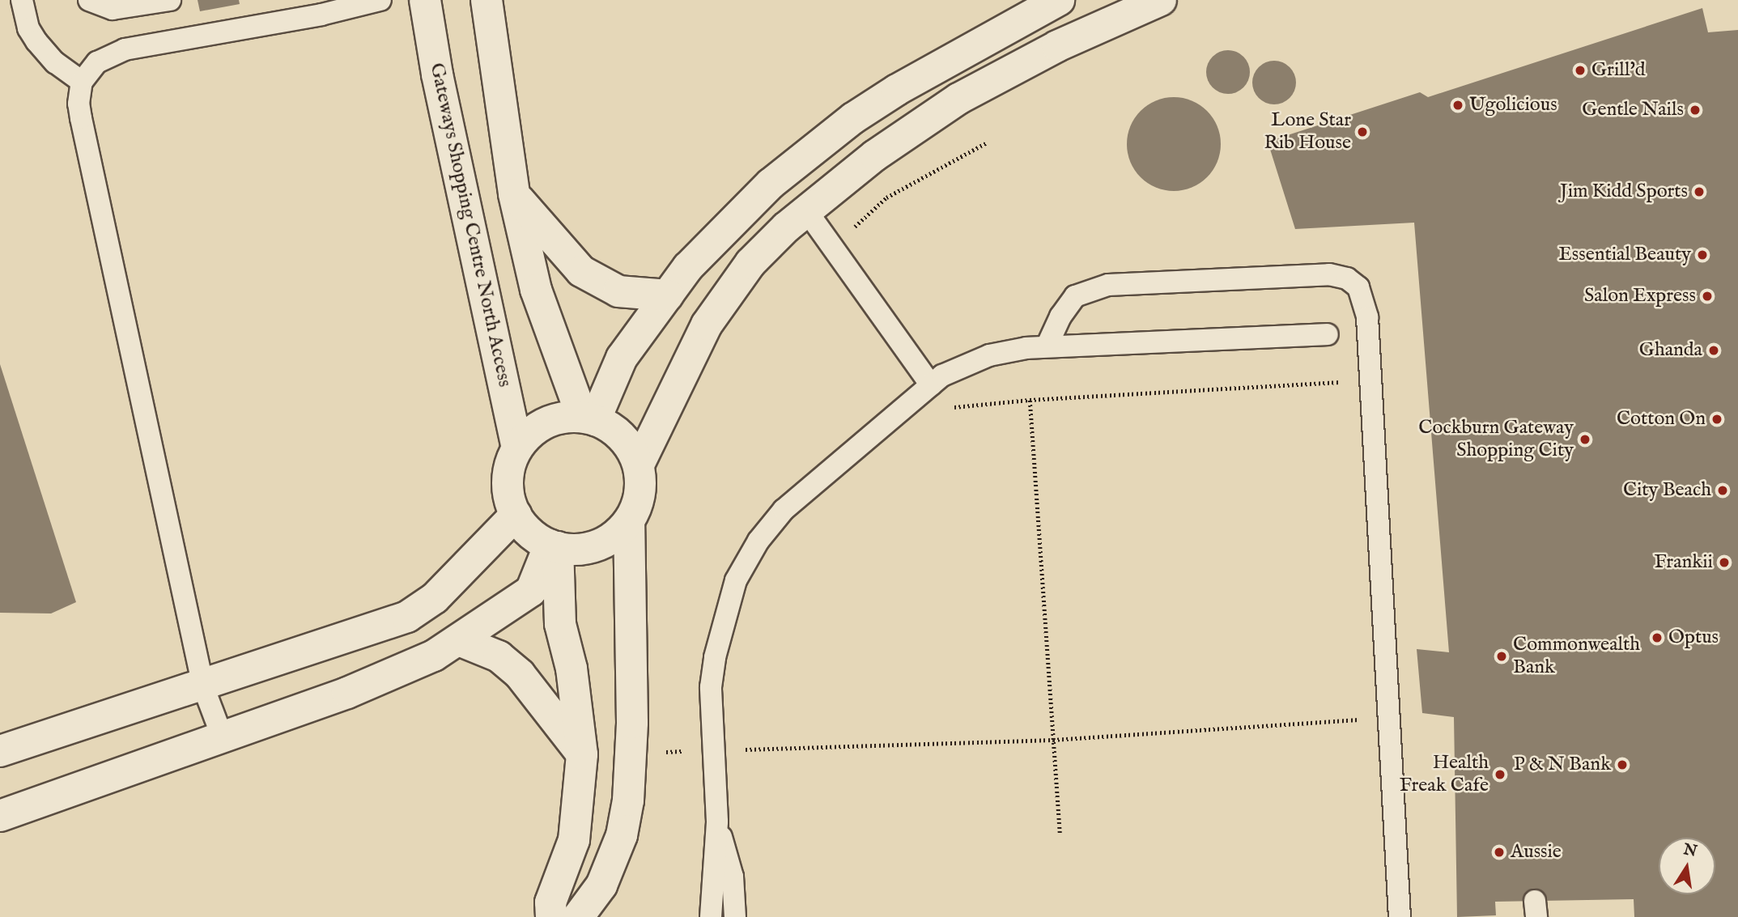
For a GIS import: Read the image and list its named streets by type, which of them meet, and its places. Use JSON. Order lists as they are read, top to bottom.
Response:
{
  "streets": {
    "street": ["Gateways Shopping Centre North Access"]
  },
  "places": [
    "Grill'd",
    "Ugolicious",
    "Gentle Nails",
    "Lone Star Rib House",
    "Jim Kidd Sports",
    "Essential Beauty",
    "Salon Express",
    "Ghanda",
    "Cotton On",
    "Cockburn Gateway Shopping City",
    "City Beach",
    "Frankii",
    "Optus",
    "Commonwealth Bank",
    "P & N Bank",
    "Health Freak Cafe",
    "Aussie"
  ],
  "north": "top"
}
